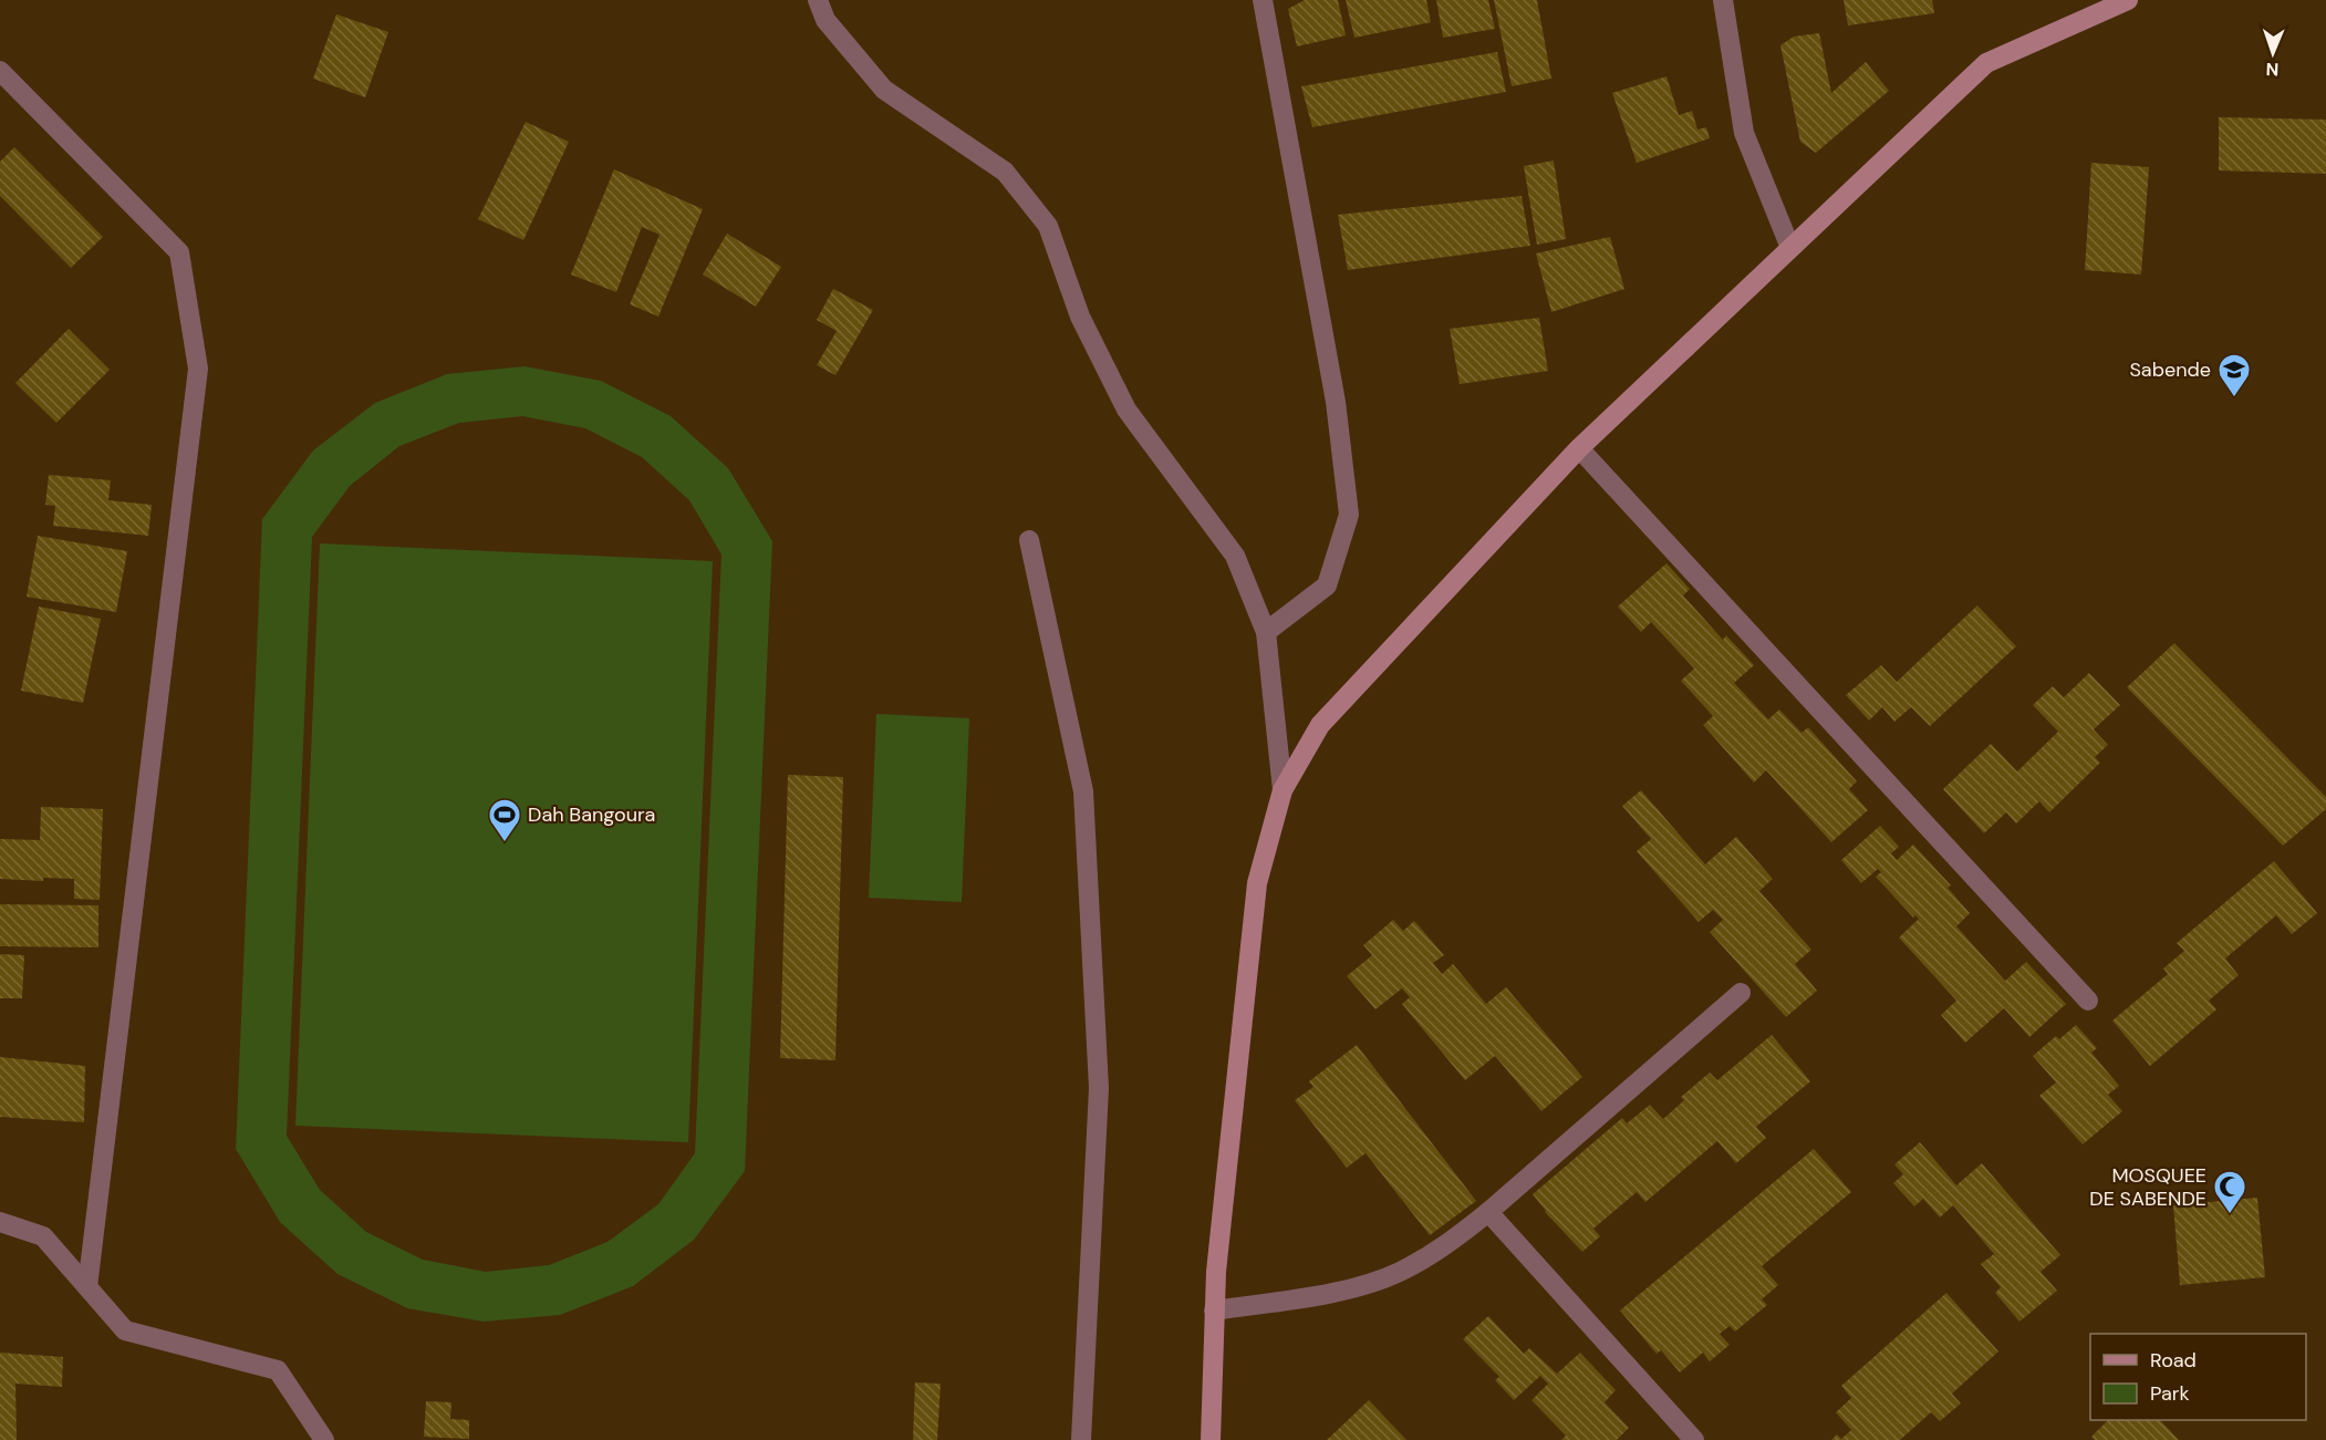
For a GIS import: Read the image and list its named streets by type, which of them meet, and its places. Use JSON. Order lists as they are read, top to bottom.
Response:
{
  "places": {
    "school or university": ["Sabende"],
    "sports": ["Dah Bangoura"],
    "mosque": ["MOSQUEE DE SABENDE"]
  },
  "legend": ["Road", "Park"],
  "north": "bottom"
}
